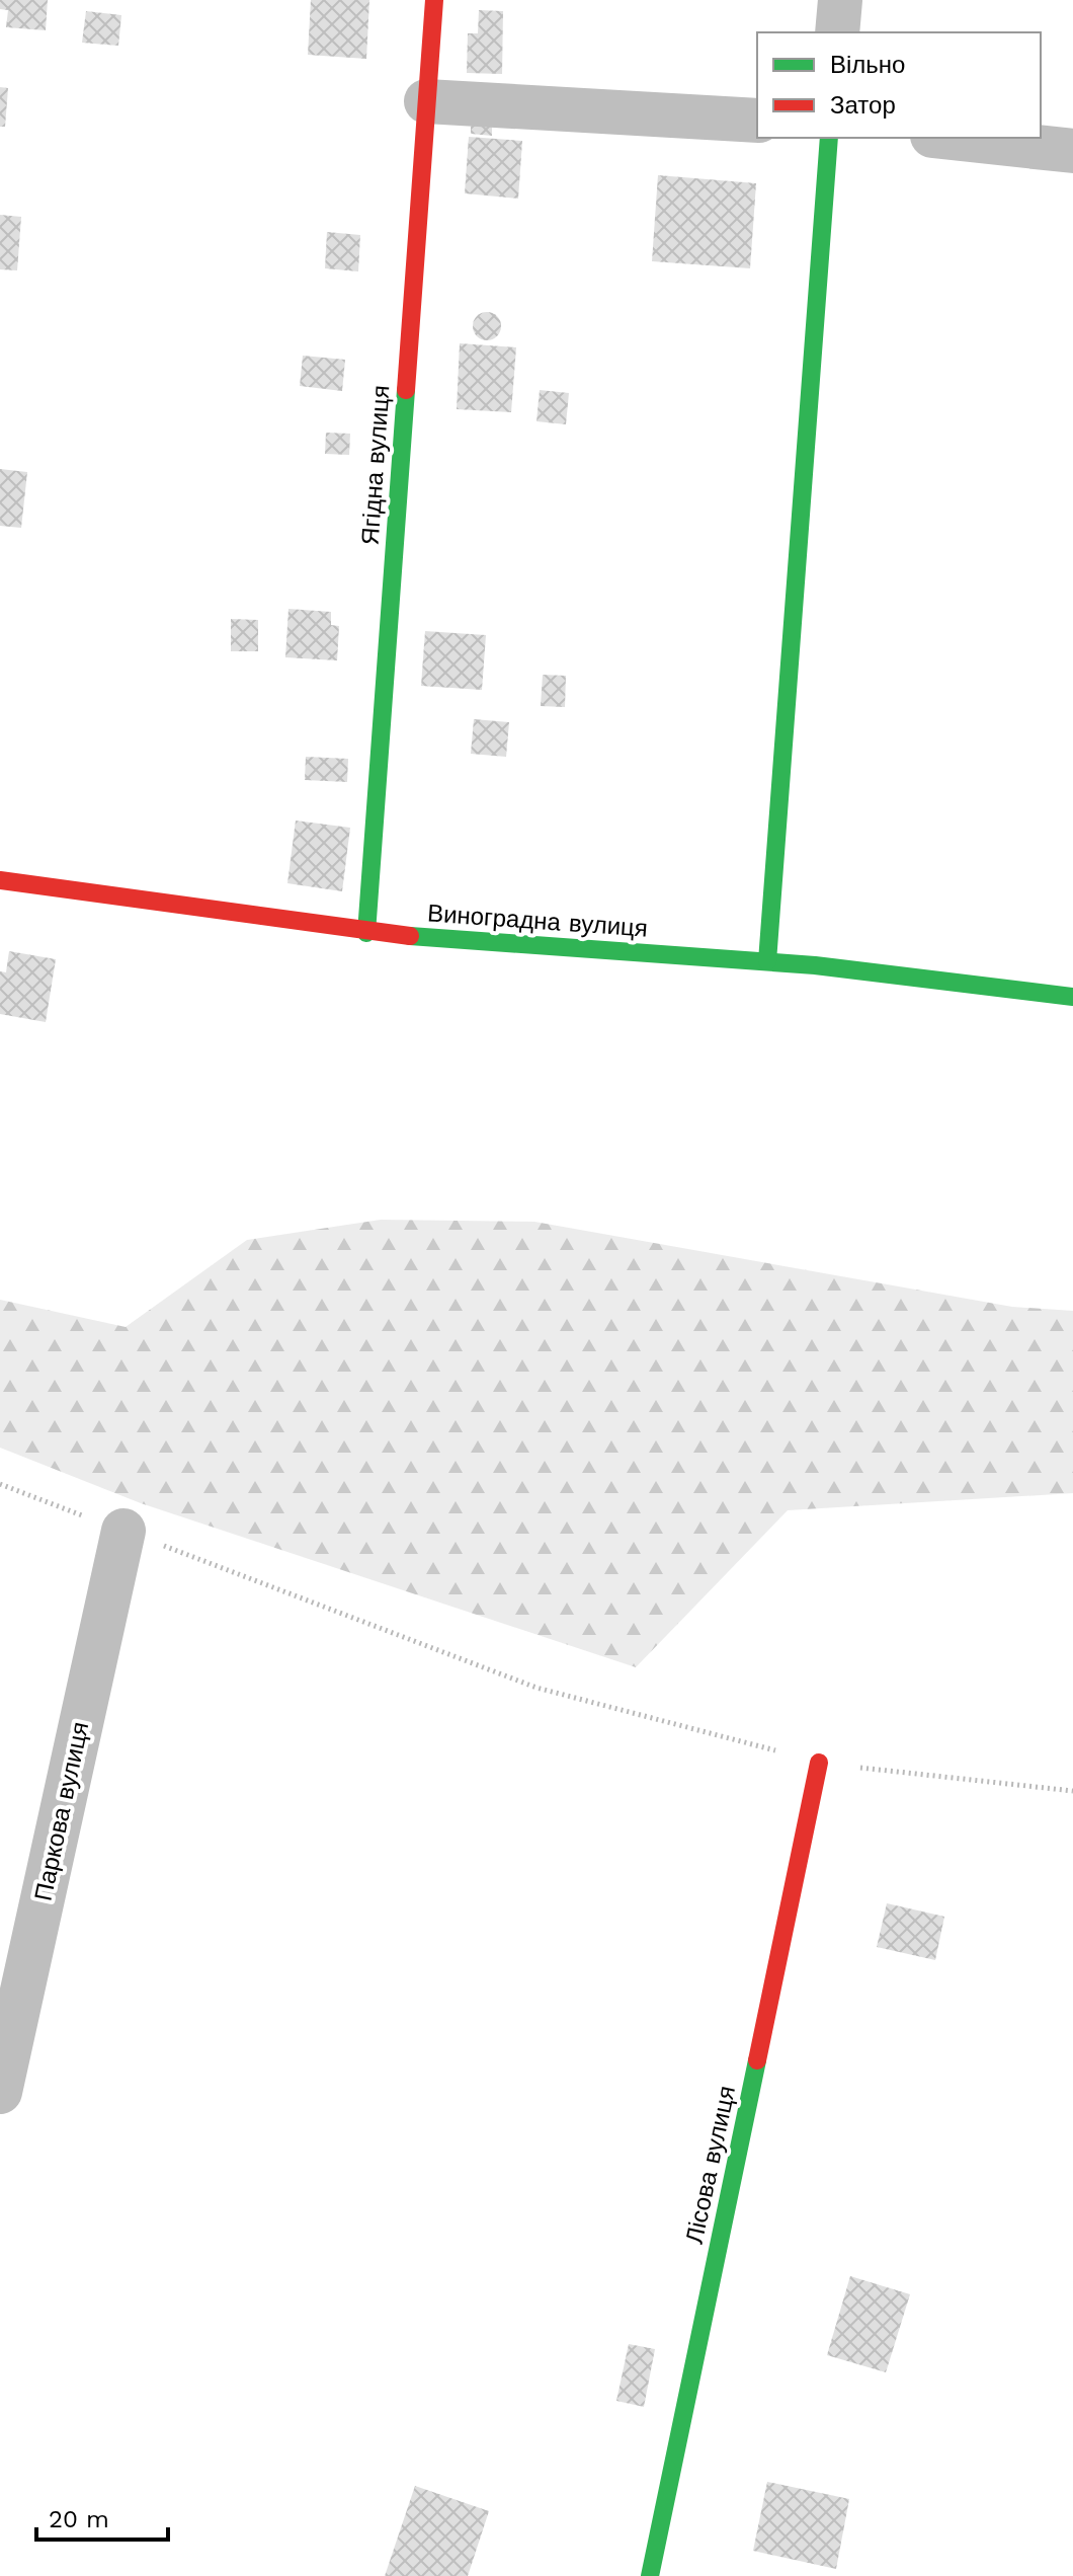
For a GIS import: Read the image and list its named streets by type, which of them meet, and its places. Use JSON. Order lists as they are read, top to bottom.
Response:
{
  "streets": {
    "street": [
      "Ягідна вулиця",
      "Виноградна вулиця",
      "Паркова вулиця",
      "Лісова вулиця"
    ]
  },
  "crossings": [
    ["Ягідна вулиця", "Виноградна вулиця"]
  ],
  "legend": ["Вільно", "Затор"],
  "scale_bar": "20 m"
}
